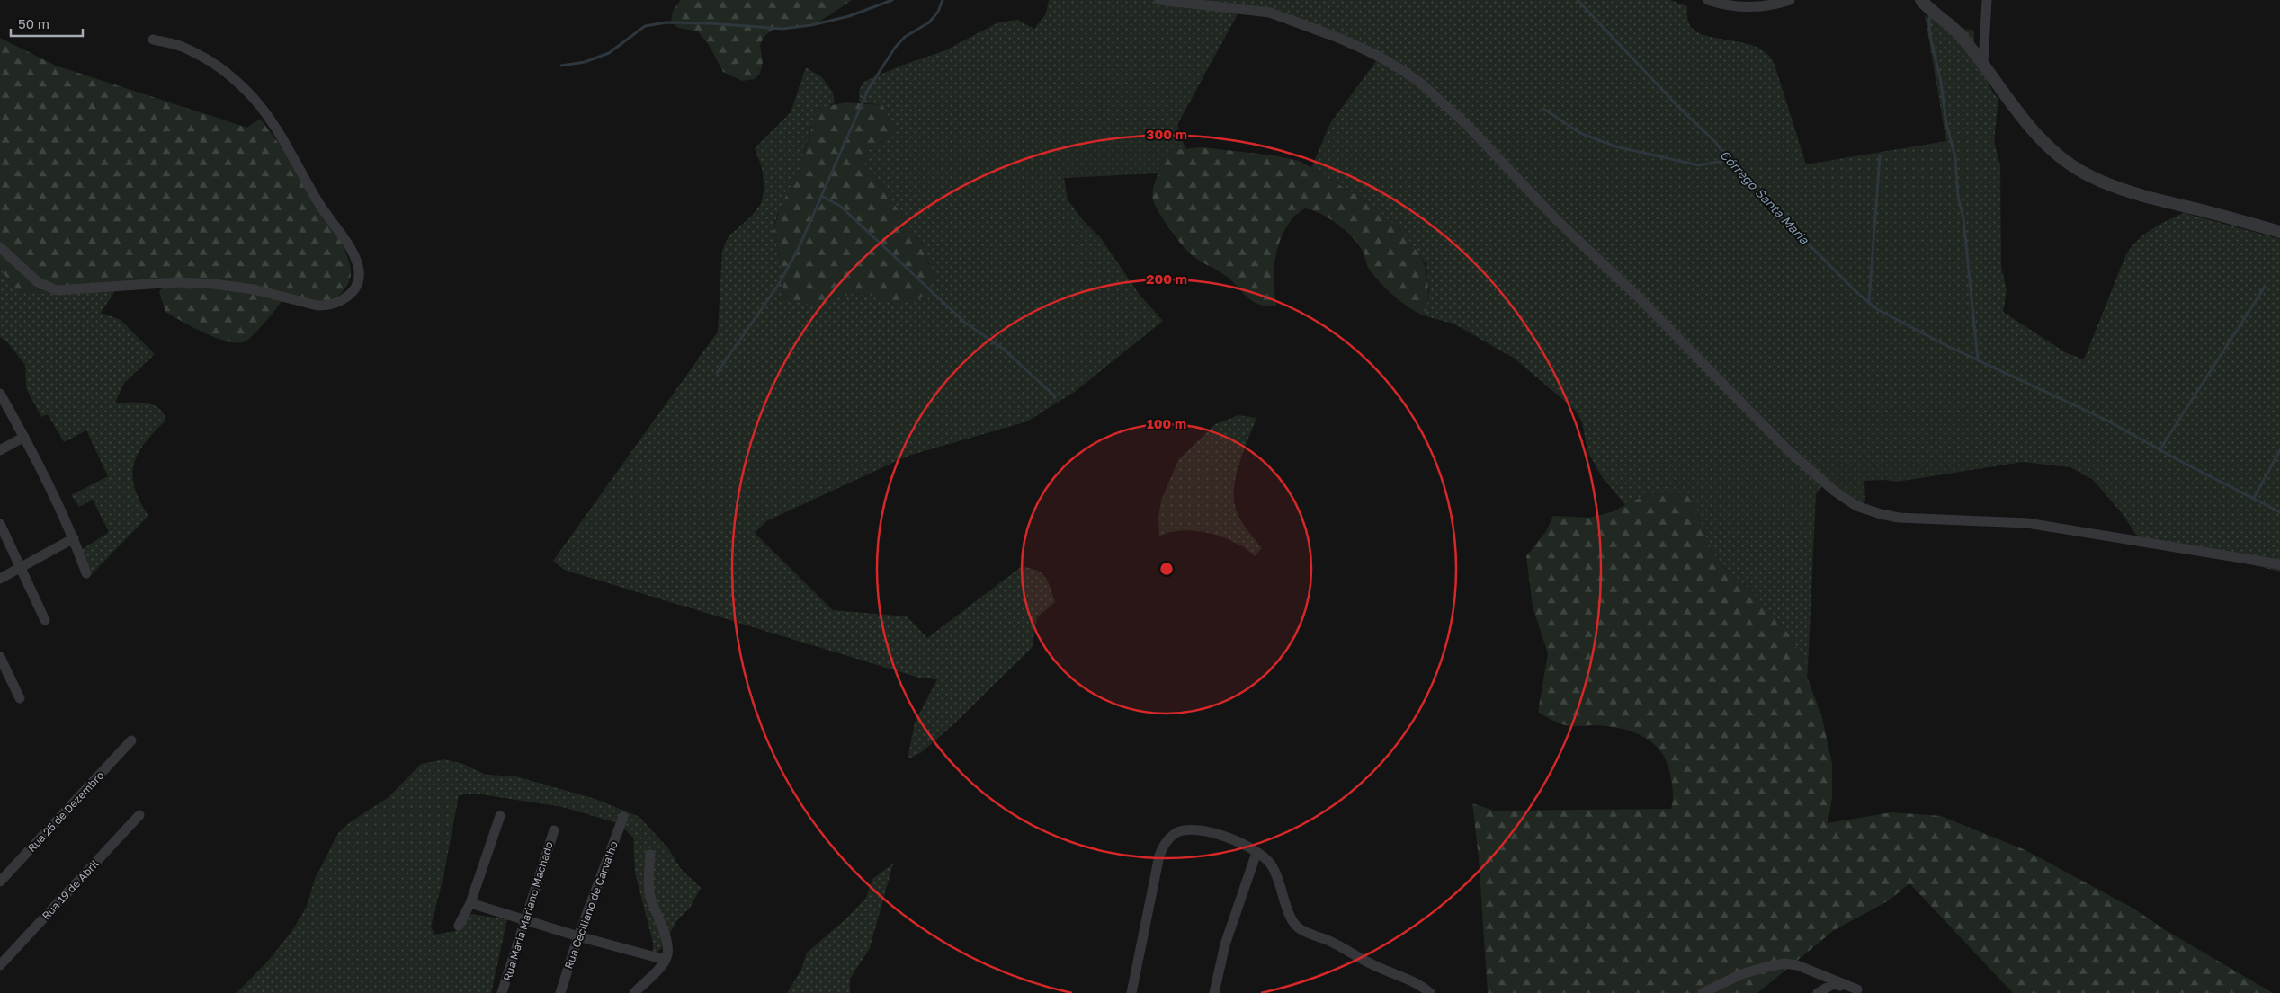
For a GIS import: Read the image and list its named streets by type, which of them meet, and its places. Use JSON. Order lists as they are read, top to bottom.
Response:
{
  "streets": {
    "street": [
      "Rua 25 de Dezembro",
      "Rua 19 de Abril",
      "Rua Ceciliano de Carvalho",
      "Rua Maria Mariano Machado"
    ]
  },
  "water": ["Córrego Santa Maria"],
  "scale_bar": "50 m",
  "rings": ["300 m", "200 m", "100 m"]
}
